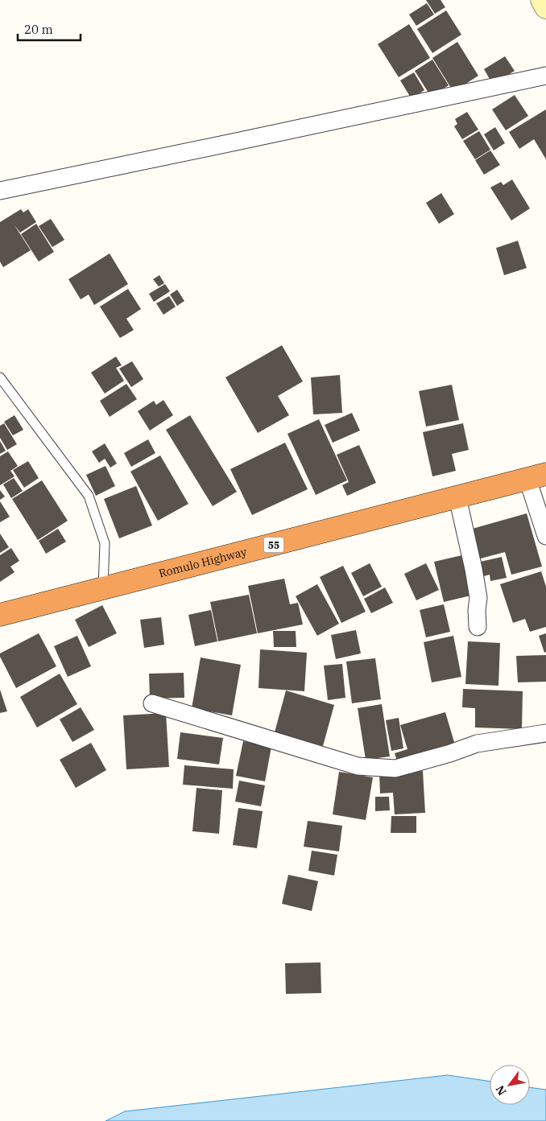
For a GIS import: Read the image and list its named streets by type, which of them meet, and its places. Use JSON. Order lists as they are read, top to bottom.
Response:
{
  "streets": {
    "highway": ["55", "Romulo Highway"]
  },
  "scale_bar": "20 m",
  "north": "bottom left"
}
